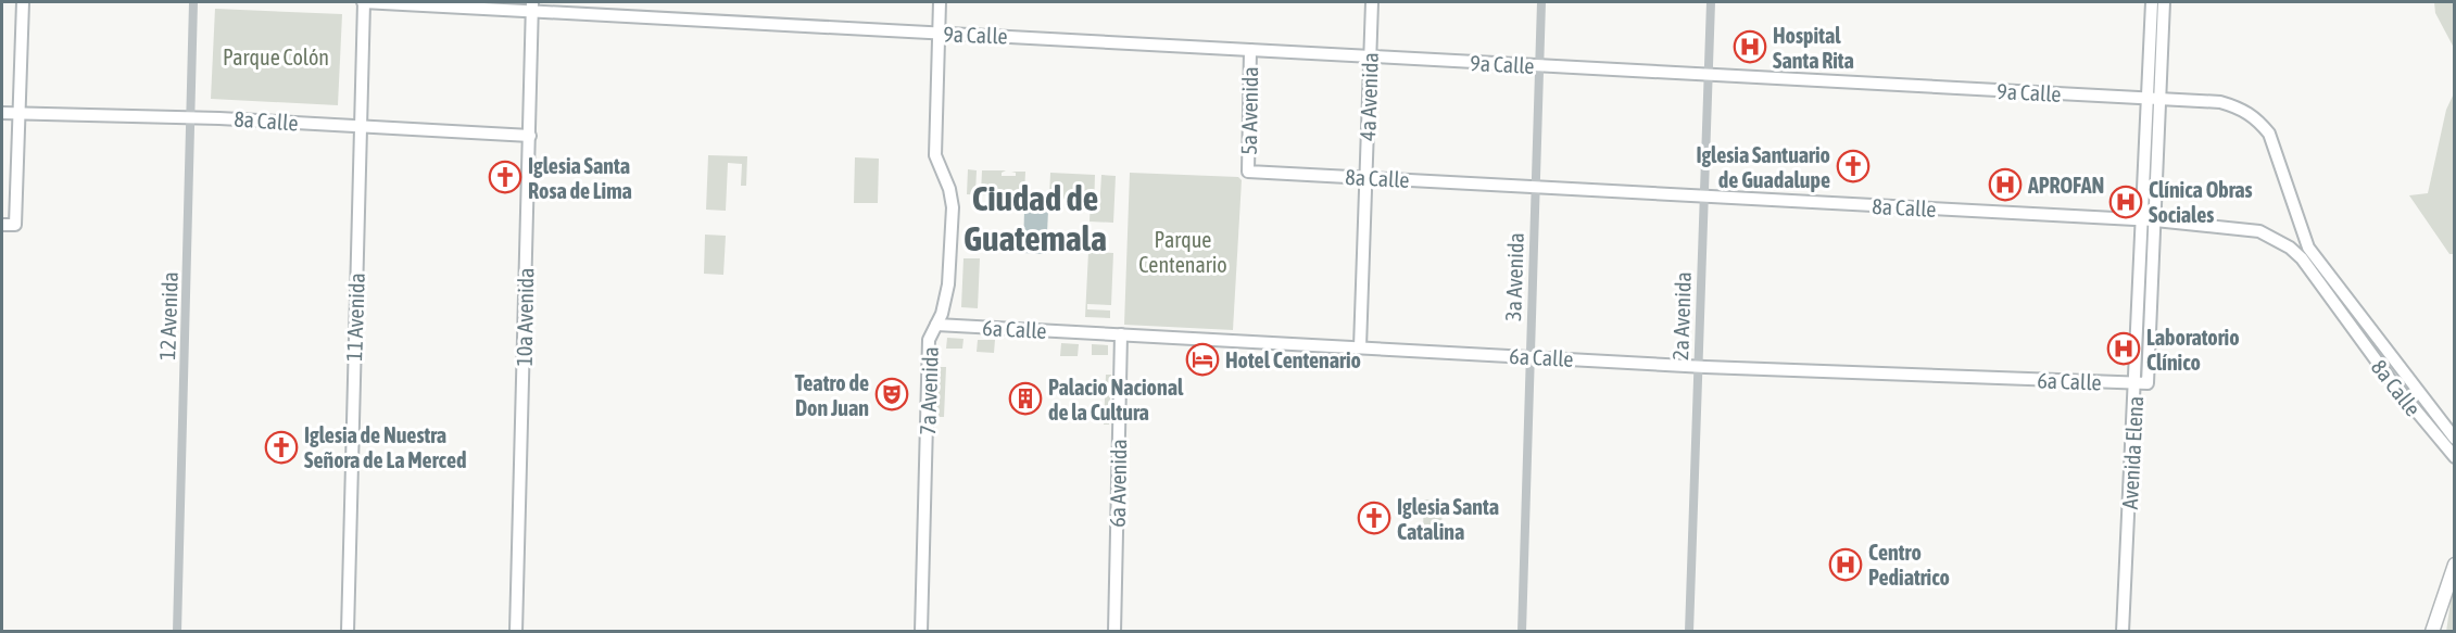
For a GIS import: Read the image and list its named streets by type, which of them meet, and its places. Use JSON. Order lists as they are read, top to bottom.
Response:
{
  "streets": {
    "main road": [
      "9a Calle",
      "4a Avenida",
      "5a Avenida",
      "8a Calle",
      "11 Avenida",
      "10a Avenida",
      "6a Calle",
      "7a Avenida",
      "Avenida Elena",
      "6a Avenida"
    ],
    "street": ["3a Avenida", "12 Avenida", "2a Avenida"]
  },
  "crossings": [
    ["9a Calle", "4a Avenida"],
    ["9a Calle", "5a Avenida"],
    ["9a Calle", "3a Avenida"],
    ["9a Calle", "2a Avenida"],
    ["9a Calle", "11 Avenida"],
    ["9a Calle", "10a Avenida"],
    ["9a Calle", "7a Avenida"],
    ["9a Calle", "Avenida Elena"],
    ["4a Avenida", "8a Calle"],
    ["4a Avenida", "6a Calle"],
    ["5a Avenida", "8a Calle"],
    ["8a Calle", "3a Avenida"],
    ["8a Calle", "12 Avenida"],
    ["8a Calle", "2a Avenida"],
    ["8a Calle", "11 Avenida"],
    ["8a Calle", "10a Avenida"],
    ["8a Calle", "Avenida Elena"],
    ["3a Avenida", "6a Calle"],
    ["2a Avenida", "6a Calle"],
    ["6a Calle", "7a Avenida"],
    ["6a Calle", "Avenida Elena"],
    ["6a Calle", "6a Avenida"]
  ],
  "districts": ["Ciudad de Guatemala"],
  "parks": ["Parque Colón", "Parque Centenario"],
  "places": {
    "hospital": [
      "Hospital Santa Rita",
      "APROFAN",
      "Clínica Obras Sociales",
      "Laboratorio Clínico",
      "Centro Pediatrico"
    ],
    "church": [
      "Iglesia Santuario de Guadalupe",
      "Iglesia Santa Rosa de Lima",
      "Iglesia de Nuestra Señora de La Merced",
      "Iglesia Santa Catalina"
    ],
    "hotel": ["Hotel Centenario"],
    "theatre": ["Teatro de Don Juan"],
    "building": ["Palacio Nacional de la Cultura"]
  }
}
